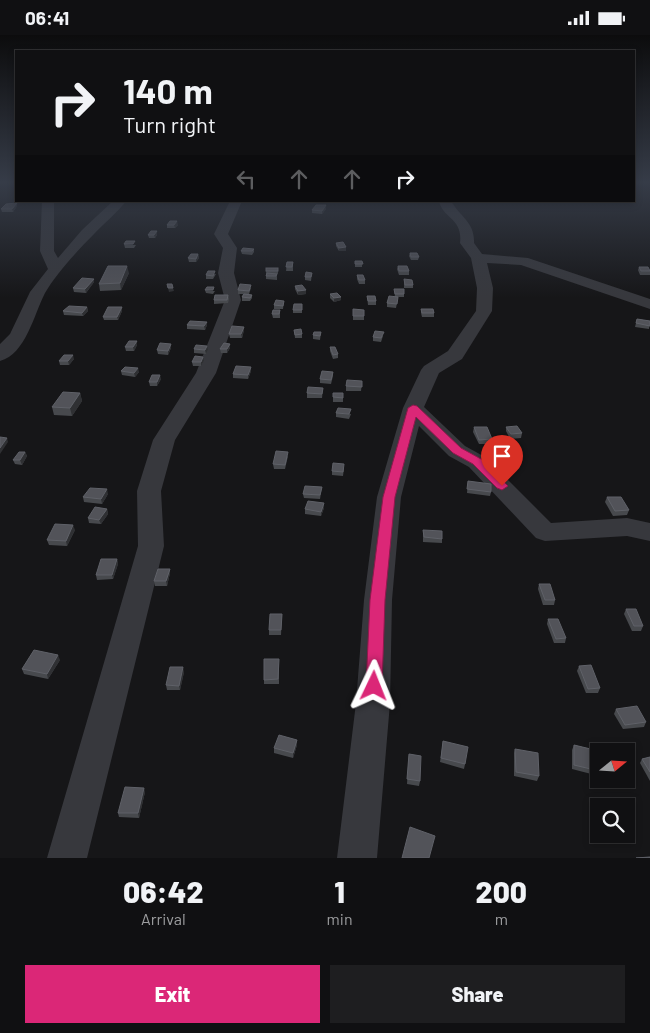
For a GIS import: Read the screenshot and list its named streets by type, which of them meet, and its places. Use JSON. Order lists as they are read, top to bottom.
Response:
{
  "north": "right",
  "page": {
    "status": "06:41",
    "turn": ["140 m", "Turn right"],
    "eta": [
      "06:42",
      "Arrival",
      "1",
      "min",
      "200",
      "m"
    ],
    "buttons": ["Exit", "Share"]
  }
}
